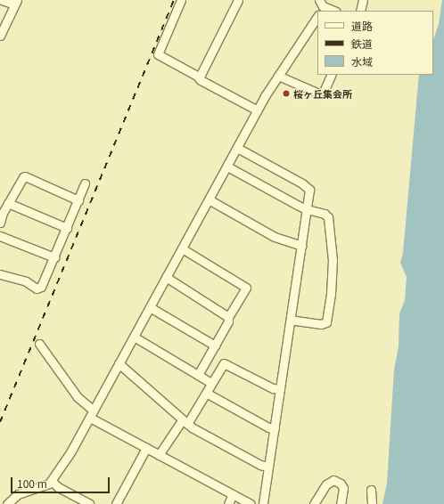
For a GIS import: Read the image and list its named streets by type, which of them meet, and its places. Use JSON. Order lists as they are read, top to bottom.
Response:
{
  "places": ["桜ヶ丘集会所"],
  "legend": ["道路", "鉄道", "水域"],
  "scale_bar": "100 m"
}
